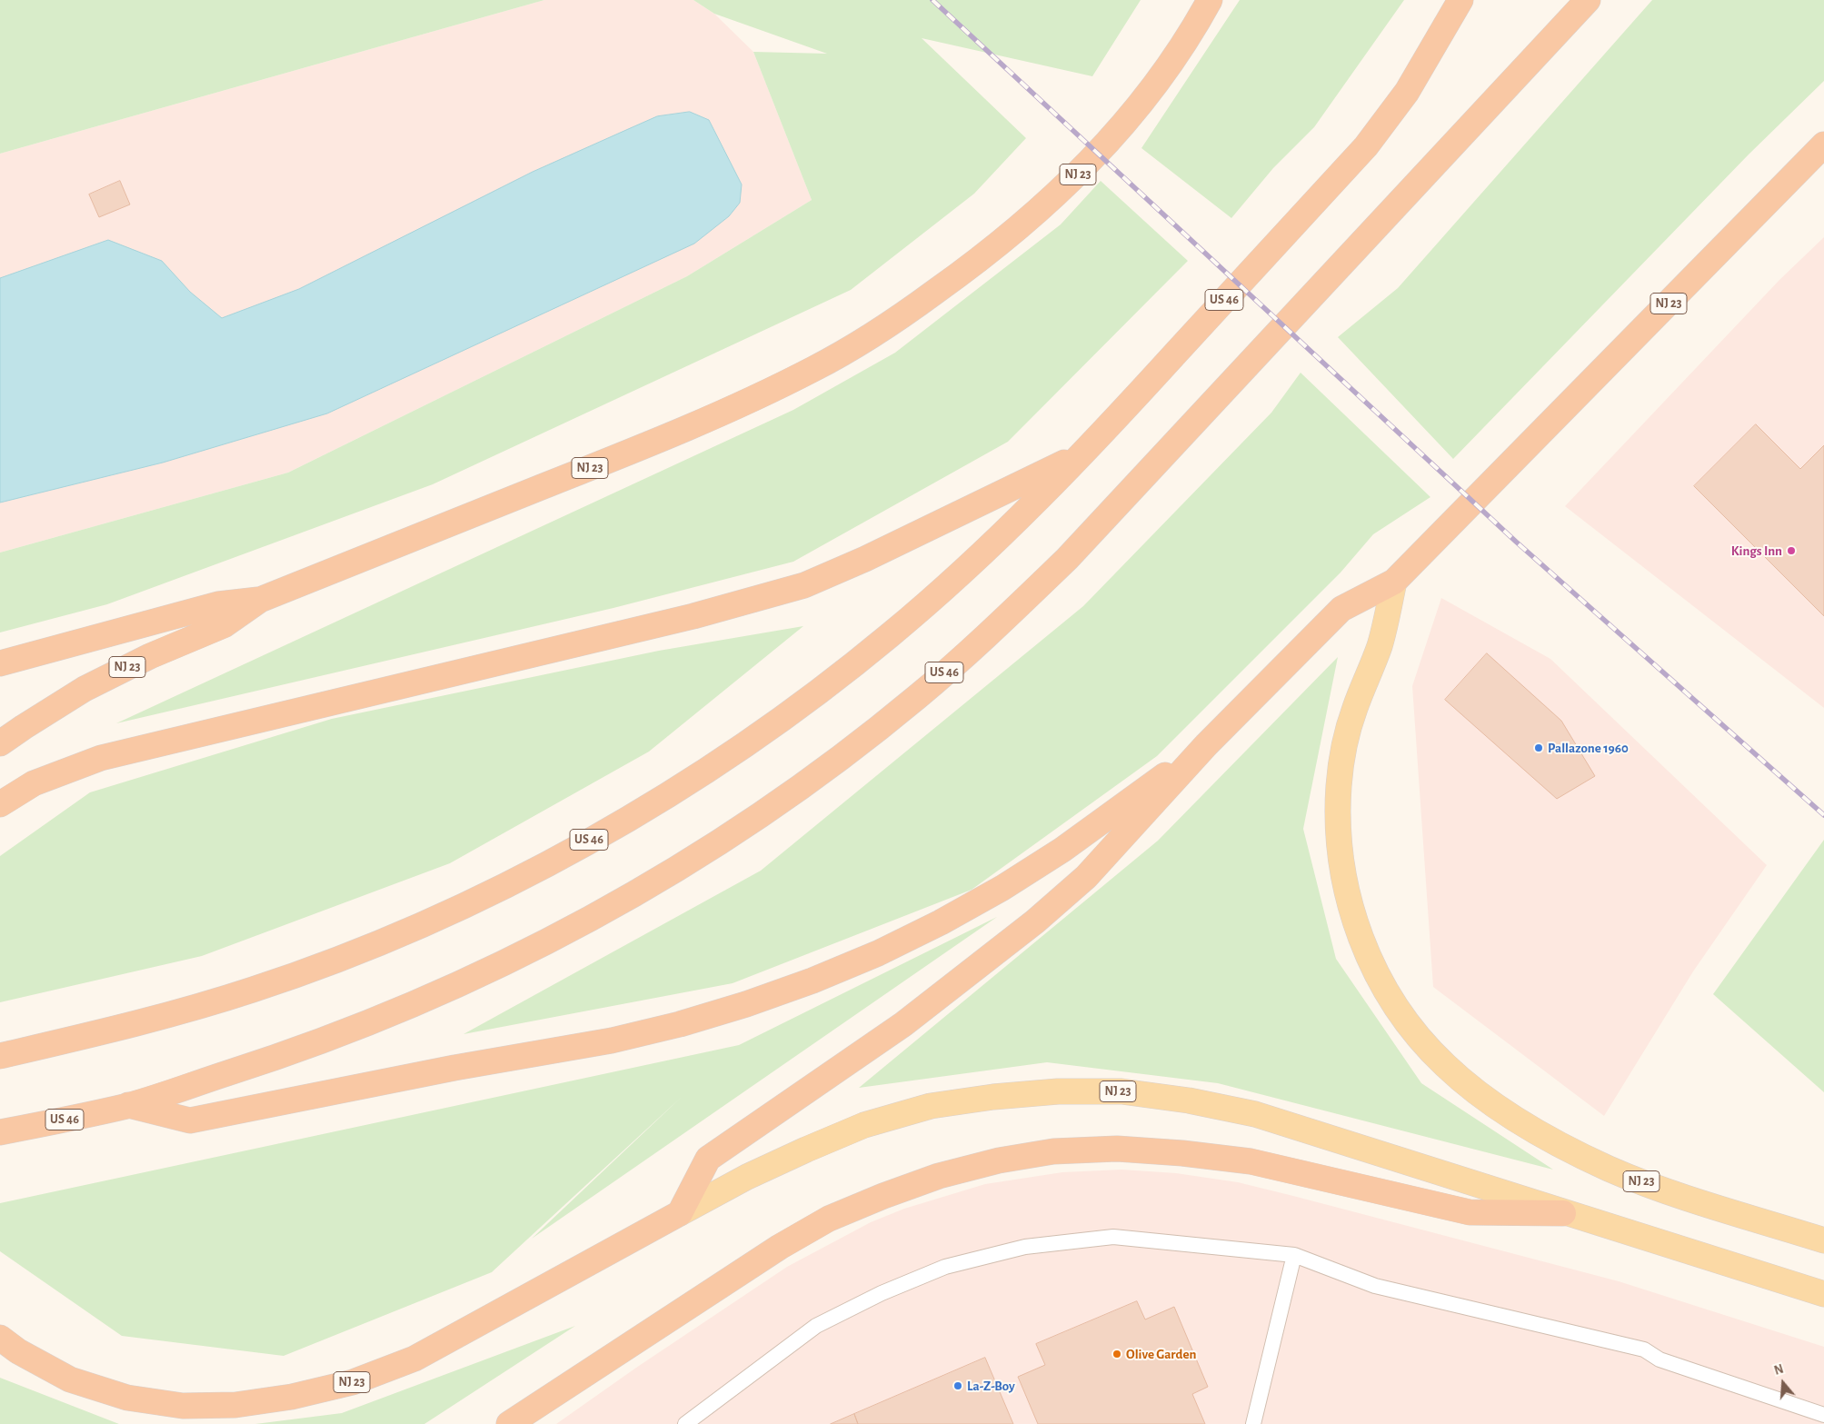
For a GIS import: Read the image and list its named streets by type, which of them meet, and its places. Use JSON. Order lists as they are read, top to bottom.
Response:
{
  "streets": {
    "highway": ["NJ 23", "US 46"]
  },
  "places": [
    "Kings Inn",
    "Pallazone 1960",
    "Olive Garden",
    "La-Z-Boy"
  ],
  "north": "top"
}
